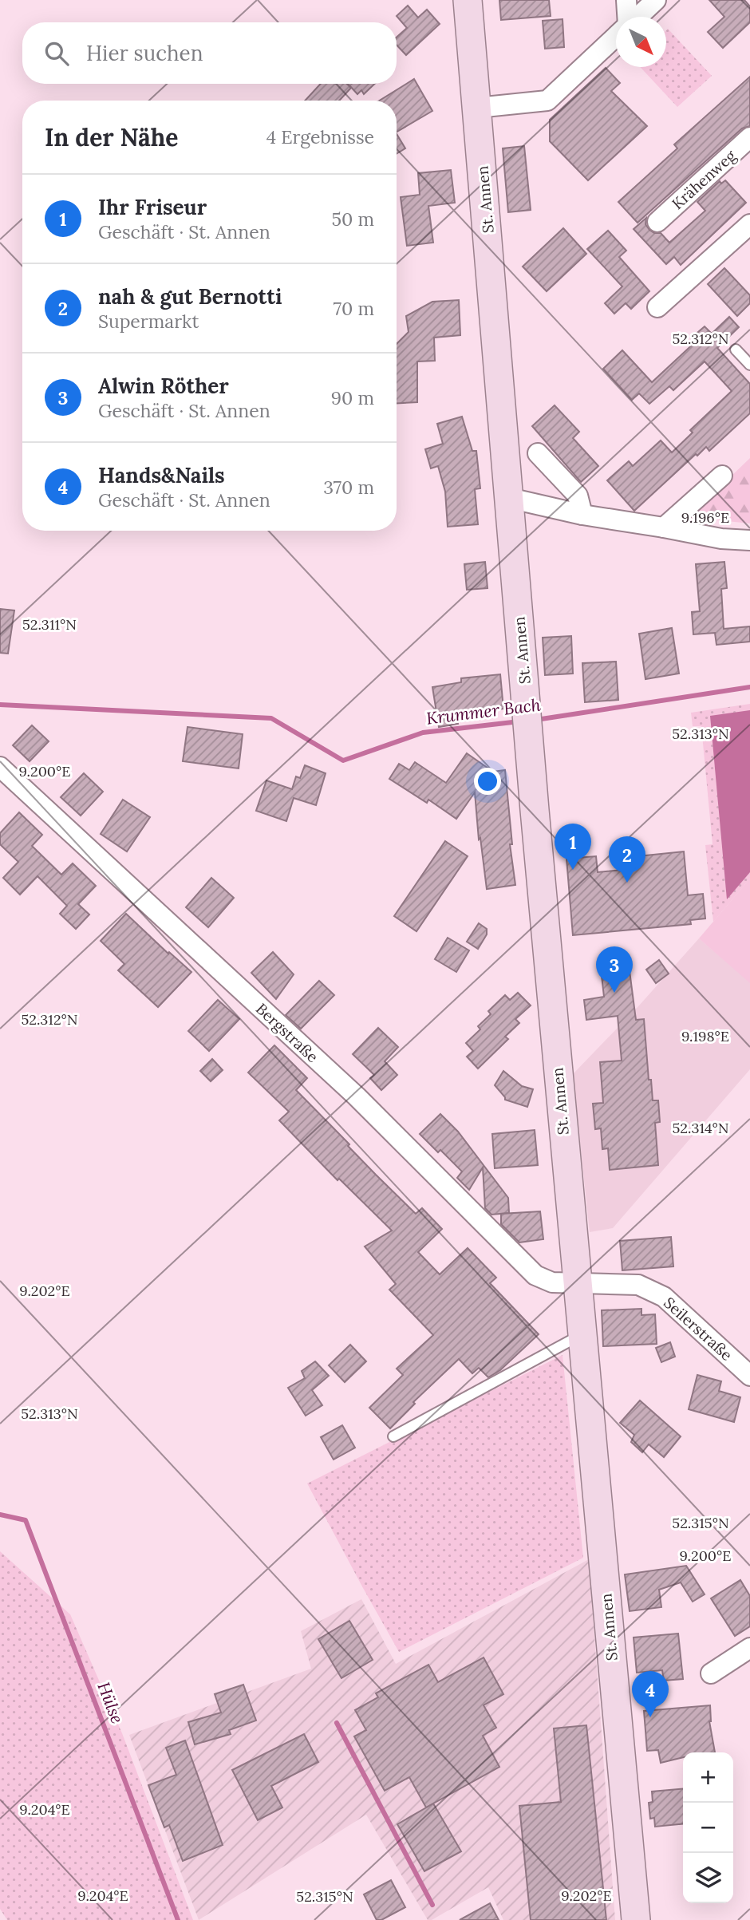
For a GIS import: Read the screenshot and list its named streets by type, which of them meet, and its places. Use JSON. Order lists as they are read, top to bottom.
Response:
{
  "streets": {
    "main road": ["St. Annen"],
    "street": ["Krähenweg", "Bergstraße", "Seilerstraße"]
  },
  "crossings": [
    ["St. Annen", "Bergstraße"],
    ["St. Annen", "Seilerstraße"],
    ["Bergstraße", "Seilerstraße"]
  ],
  "water": ["Krummer Bach", "Hülse"],
  "north": "bottom right",
  "page": {
    "search": "Hier suchen",
    "heading": ["In der Nähe", "4 Ergebnisse"],
    "list": [
      {
        "mark": "1",
        "name": "Ihr Friseur",
        "note": "Geschäft · St. Annen",
        "value": "50 m"
      },
      {
        "mark": "2",
        "name": "nah & gut Bernotti",
        "note": "Supermarkt",
        "value": "70 m"
      },
      {
        "mark": "3",
        "name": "Alwin Röther",
        "note": "Geschäft · St. Annen",
        "value": "90 m"
      },
      {
        "mark": "4",
        "name": "Hands&Nails",
        "note": "Geschäft · St. Annen",
        "value": "370 m"
      }
    ],
    "pins": [
      "1",
      "2",
      "3",
      "4"
    ],
    "map_buttons": ["+", "−"]
  },
  "coordinates": [
    "52.312°N",
    "9.196°E",
    "52.311°N",
    "52.313°N",
    "9.200°E",
    "9.198°E",
    "52.314°N",
    "9.202°E",
    "52.315°N",
    "9.204°E"
  ]
}
